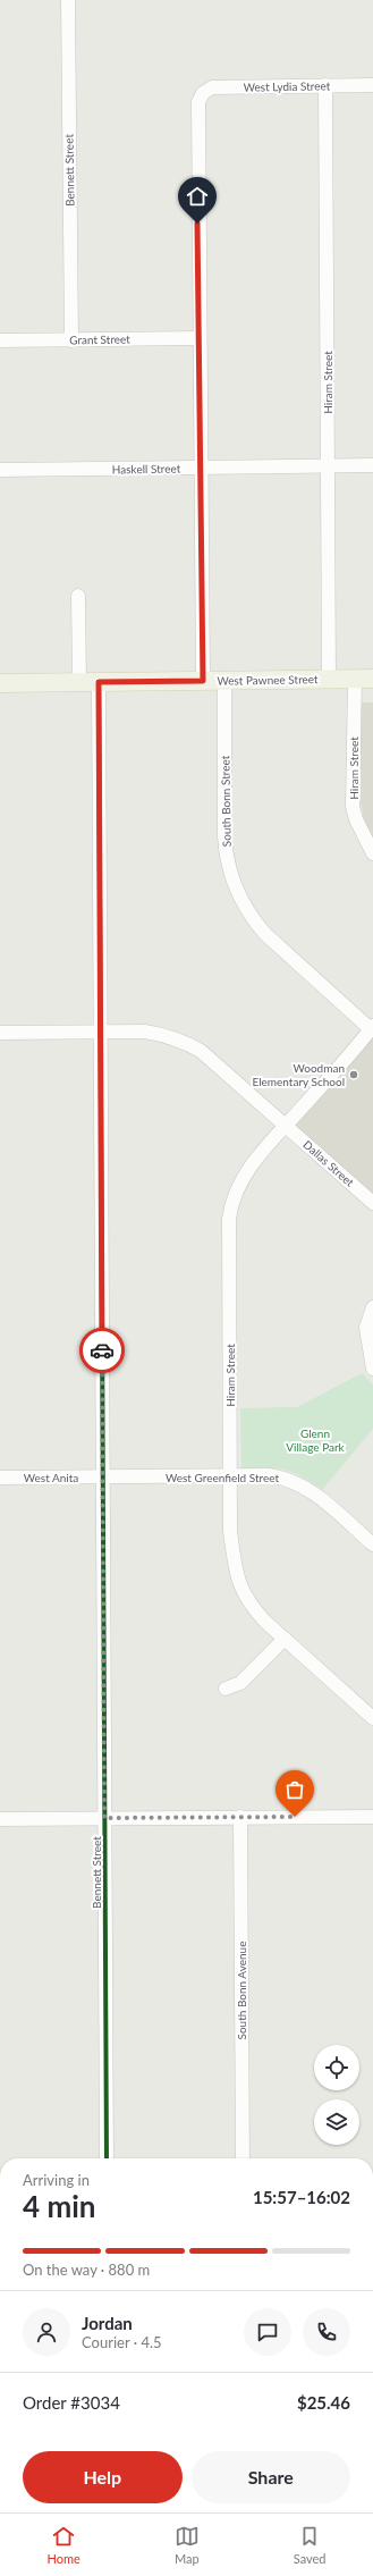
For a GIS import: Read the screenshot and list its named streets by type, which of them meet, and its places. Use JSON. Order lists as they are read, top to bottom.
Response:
{
  "streets": {
    "main road": ["West Pawnee Street"],
    "street": [
      "West Lydia Street",
      "Bennett Street",
      "Grant Street",
      "Hiram Street",
      "Haskell Street",
      "South Bonn Street",
      "Dallas Street",
      "West Anita",
      "West Greenfield Street",
      "South Bonn Avenue"
    ]
  },
  "crossings": [
    ["West Lydia Street", "Grant Street"],
    ["West Lydia Street", "Hiram Street"],
    ["Bennett Street", "Grant Street"],
    ["Bennett Street", "West Pawnee Street"],
    ["Bennett Street", "Dallas Street"],
    ["Bennett Street", "West Anita"],
    ["Bennett Street", "West Greenfield Street"],
    ["Hiram Street", "Haskell Street"],
    ["Hiram Street", "West Pawnee Street"],
    ["Hiram Street", "South Bonn Street"],
    ["Hiram Street", "Dallas Street"],
    ["Hiram Street", "West Greenfield Street"],
    ["West Pawnee Street", "South Bonn Street"],
    ["West Anita", "West Greenfield Street"]
  ],
  "parks": ["Glenn Village Park"],
  "places": ["Woodman Elementary School"],
  "page": {
    "heading": ["4 min", "Arriving in", "15:57–16:02"],
    "panel": [
      "Jordan",
      "Courier · 4.5",
      "Order #3034",
      "$25.46"
    ],
    "bar": "On the way · 880 m",
    "buttons": ["Help", "Share"],
    "tabs": ["Home", "Map", "Saved"]
  }
}
